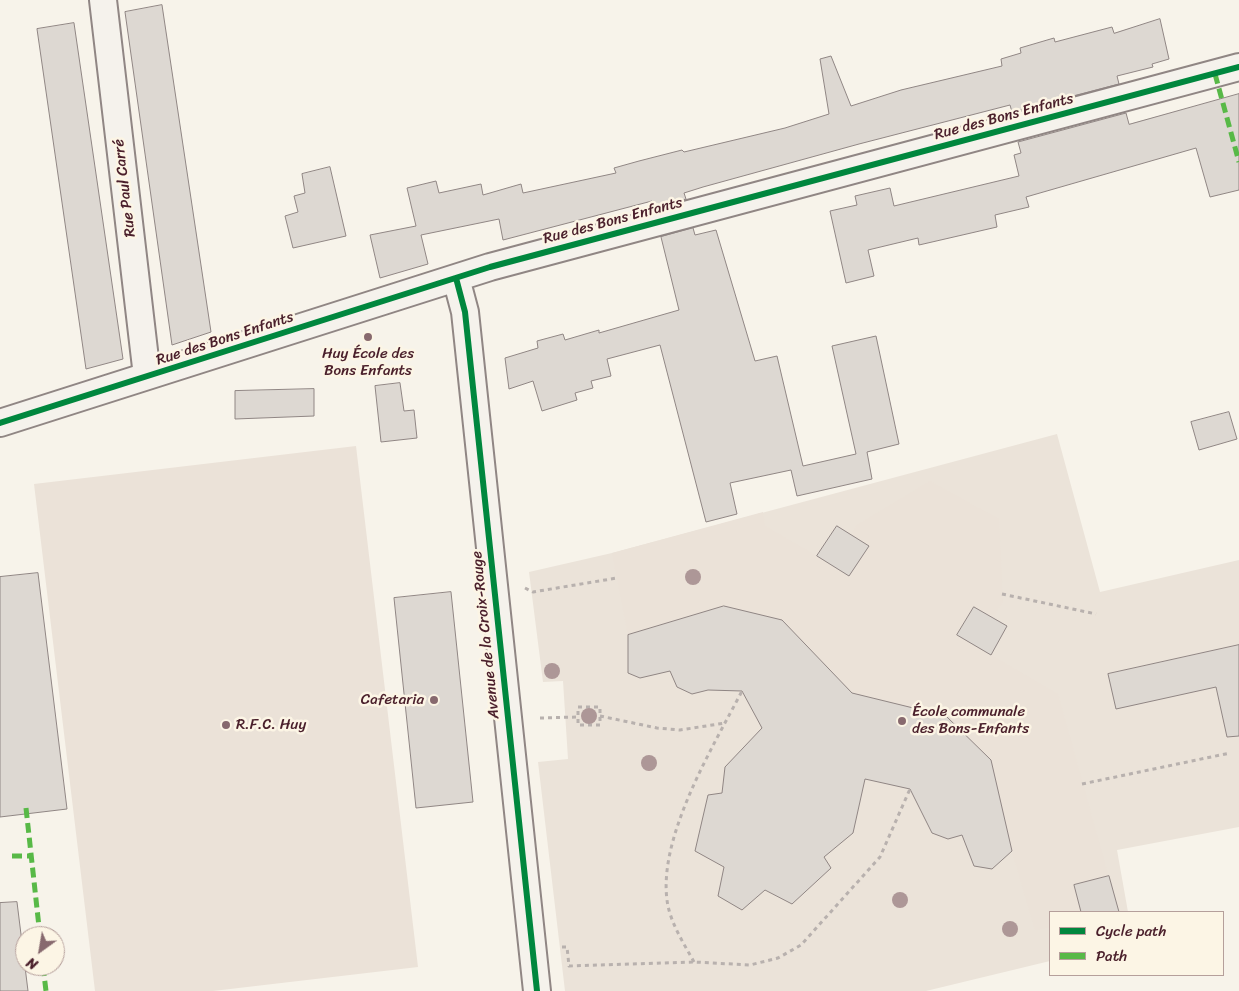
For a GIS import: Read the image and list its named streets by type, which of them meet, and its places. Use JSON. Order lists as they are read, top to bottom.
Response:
{
  "streets": {
    "street": ["Rue des Bons Enfants", "Rue Paul Carré", "Avenue de la Croix-Rouge"]
  },
  "crossings": [
    ["Rue des Bons Enfants", "Rue Paul Carré"],
    ["Rue des Bons Enfants", "Avenue de la Croix-Rouge"]
  ],
  "places": [
    "Huy École des Bons Enfants",
    "Cafetaria",
    "École communale des Bons-Enfants",
    "R.F.C. Huy"
  ],
  "legend": ["Cycle path", "Path"],
  "north": "bottom left"
}
